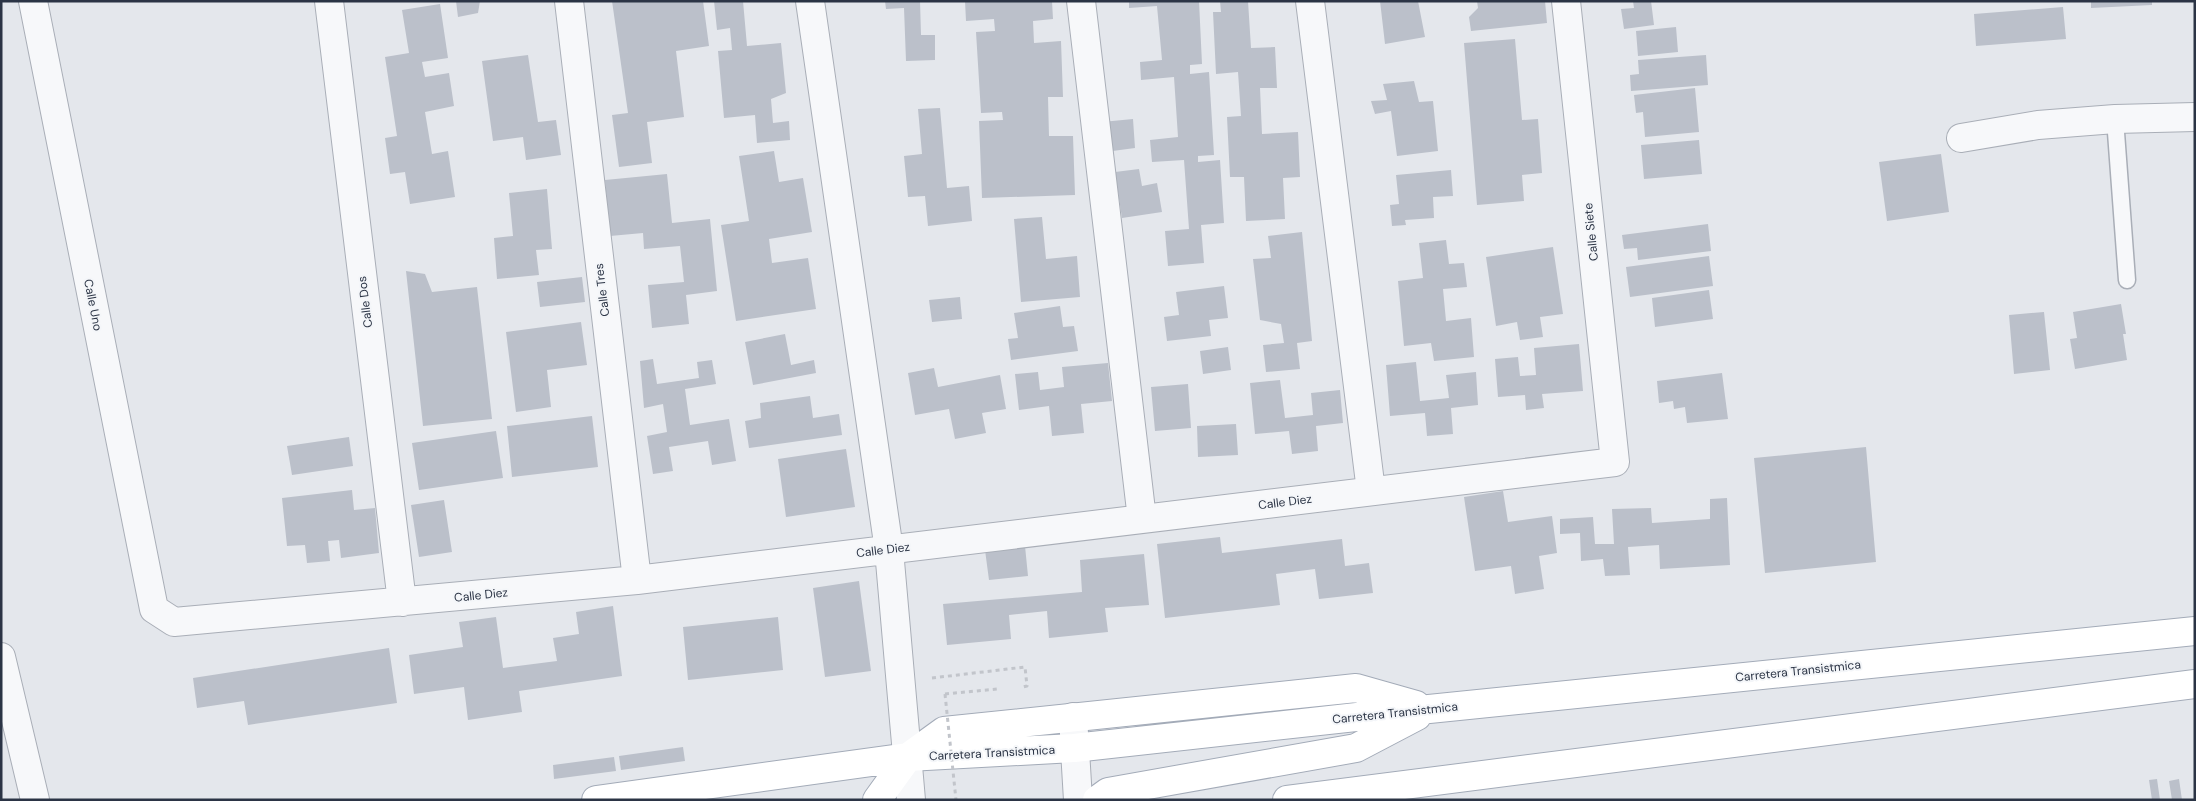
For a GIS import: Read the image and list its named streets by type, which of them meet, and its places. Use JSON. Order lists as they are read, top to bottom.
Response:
{
  "streets": {
    "main road": ["Carretera Transistmica"],
    "street": [
      "Calle Siete",
      "Calle Tres",
      "Calle Dos",
      "Calle Uno",
      "Calle Diez"
    ]
  },
  "crossings": [
    ["Calle Siete", "Calle Diez"],
    ["Calle Tres", "Calle Diez"],
    ["Calle Dos", "Calle Diez"],
    ["Calle Uno", "Calle Diez"]
  ]
}
